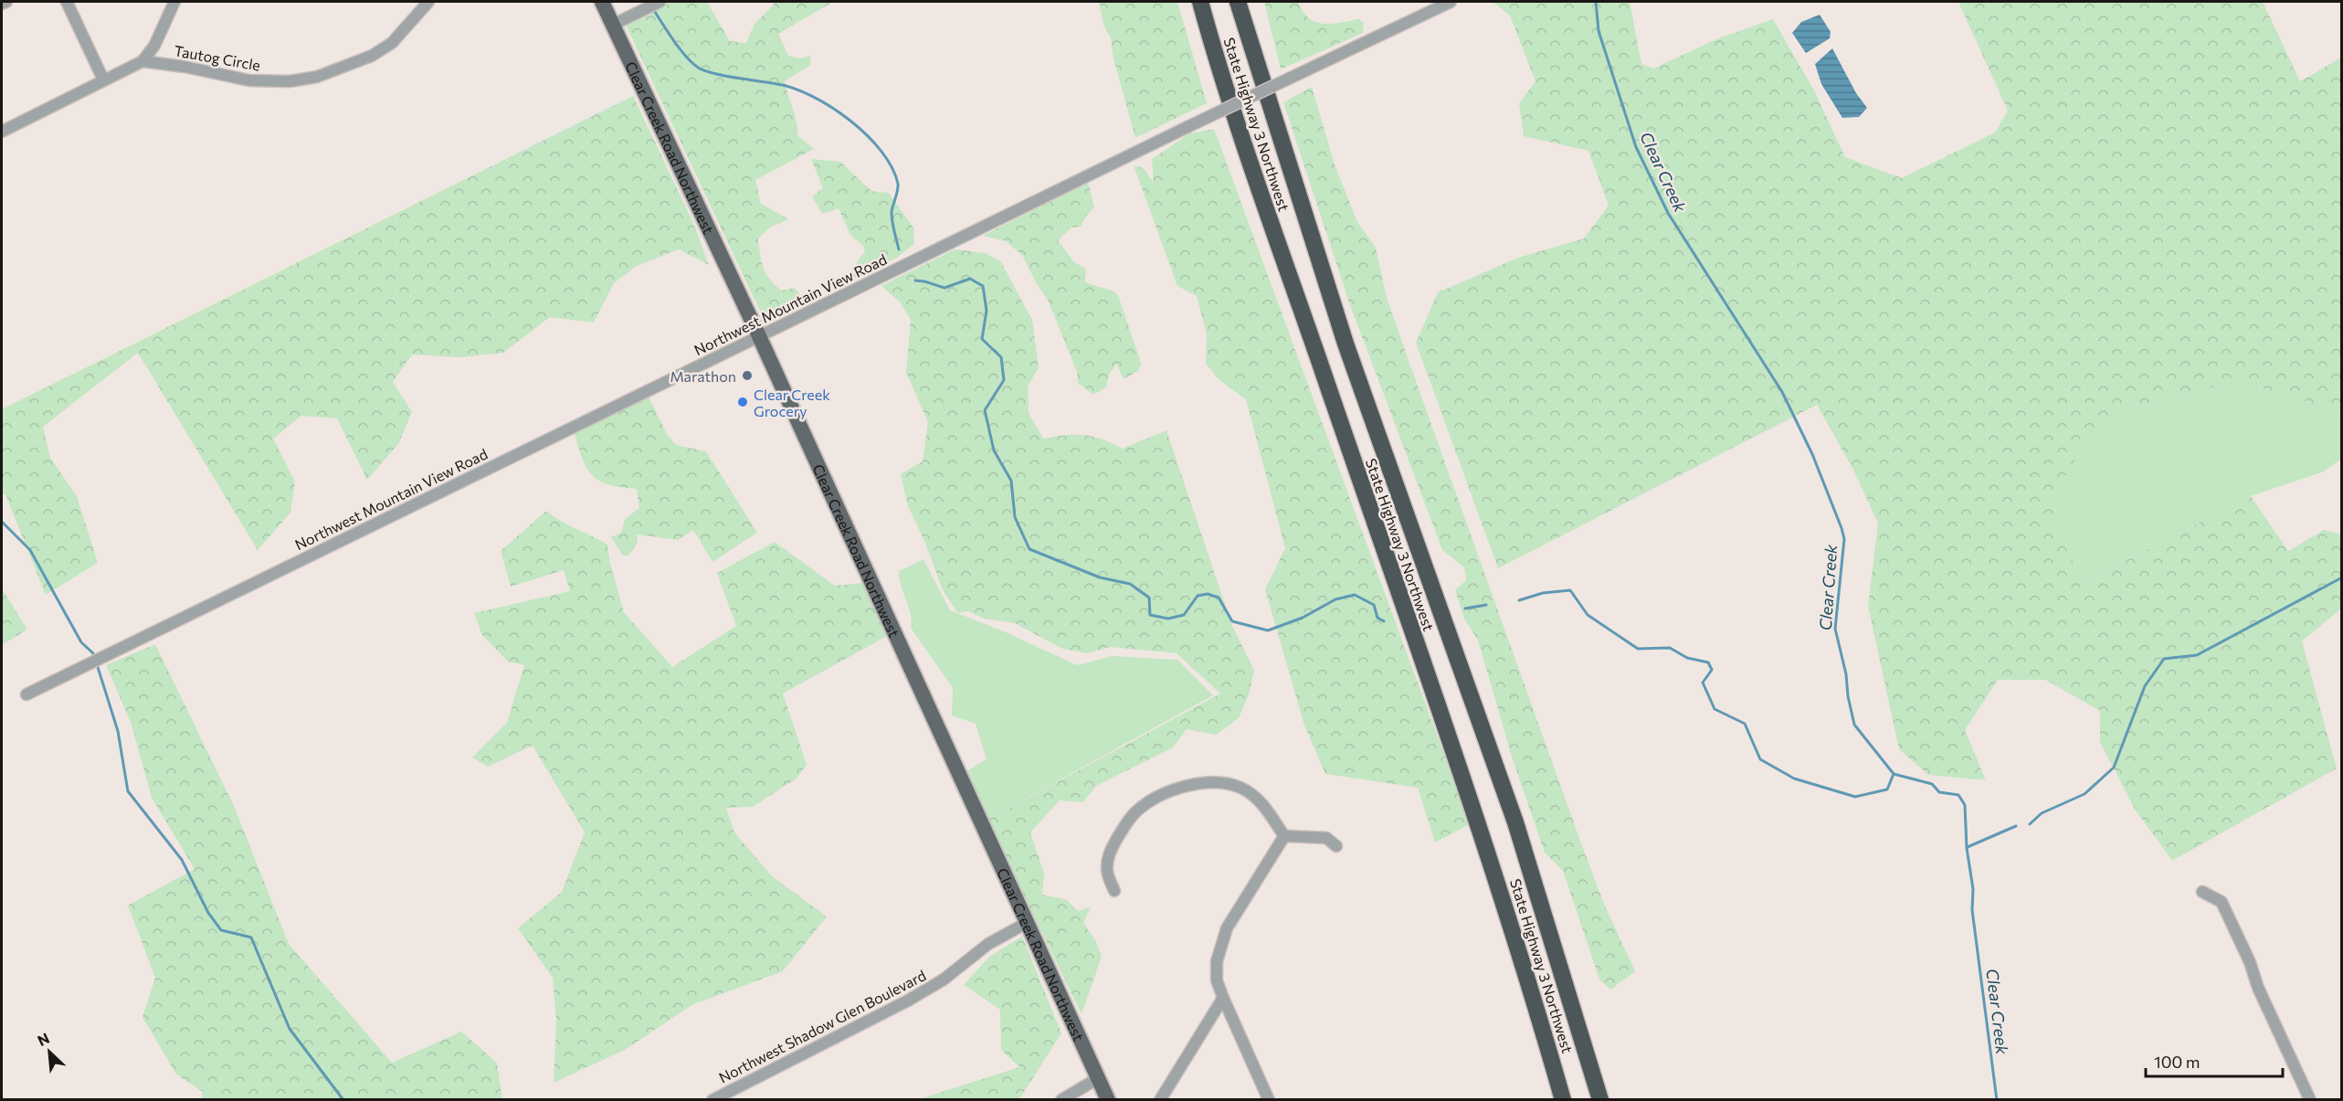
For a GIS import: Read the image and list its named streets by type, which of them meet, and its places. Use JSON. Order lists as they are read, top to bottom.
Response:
{
  "streets": {
    "highway": ["State Highway 3 Northwest"],
    "main road": ["Clear Creek Road Northwest"],
    "street": ["Tautog Circle", "Northwest Mountain View Road", "Northwest Shadow Glen Boulevard"]
  },
  "crossings": [
    ["Clear Creek Road Northwest", "Northwest Mountain View Road"],
    ["Clear Creek Road Northwest", "Northwest Shadow Glen Boulevard"]
  ],
  "water": ["Clear Creek"],
  "places": ["Marathon", "Clear Creek Grocery"],
  "scale_bar": "100 m",
  "north": "top left"
}
